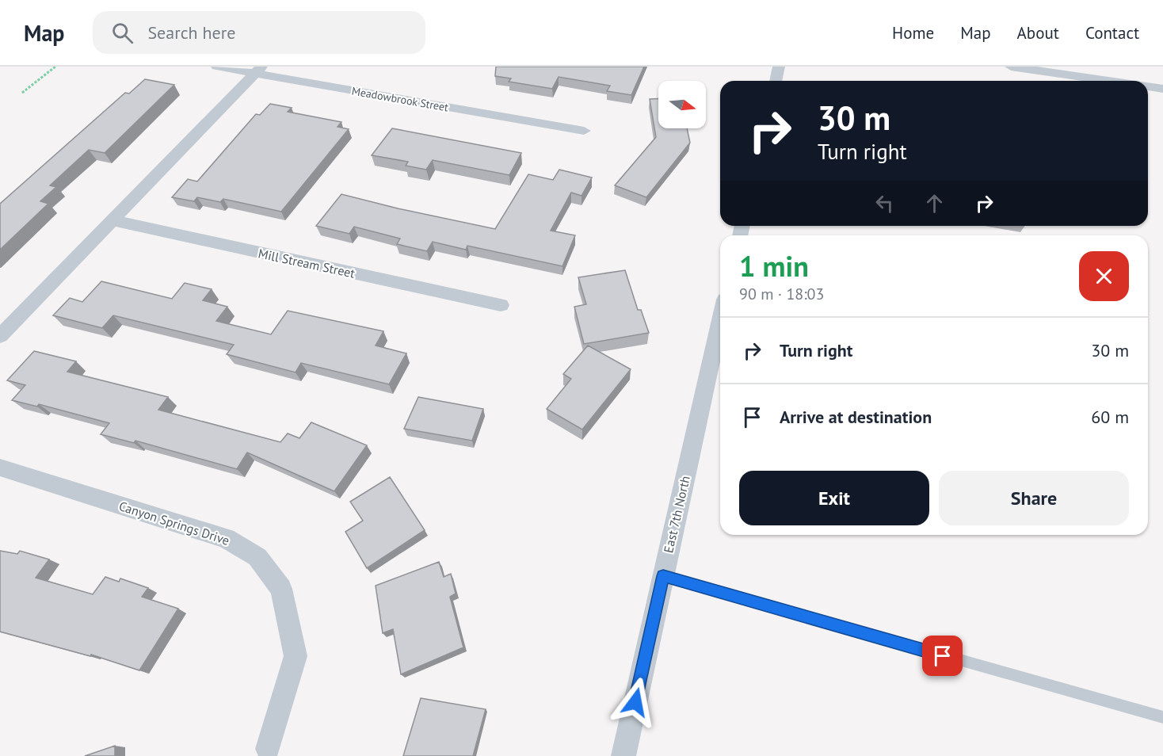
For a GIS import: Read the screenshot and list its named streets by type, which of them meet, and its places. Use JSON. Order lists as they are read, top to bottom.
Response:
{
  "streets": {
    "street": [
      "Meadowbrook Street",
      "Mill Stream Street",
      "East 7th North",
      "Canyon Springs Drive"
    ]
  },
  "north": "right",
  "page": {
    "header": "Map",
    "search": "Search here",
    "nav": [
      "Home",
      "Map",
      "About",
      "Contact"
    ],
    "turn": ["30 m", "Turn right"],
    "heading": ["1 min", "90 m · 18:03"],
    "list": [
      {
        "name": "Turn right",
        "value": "30 m"
      },
      {
        "name": "Arrive at destination",
        "value": "60 m"
      }
    ],
    "buttons": ["Exit", "Share"]
  }
}
